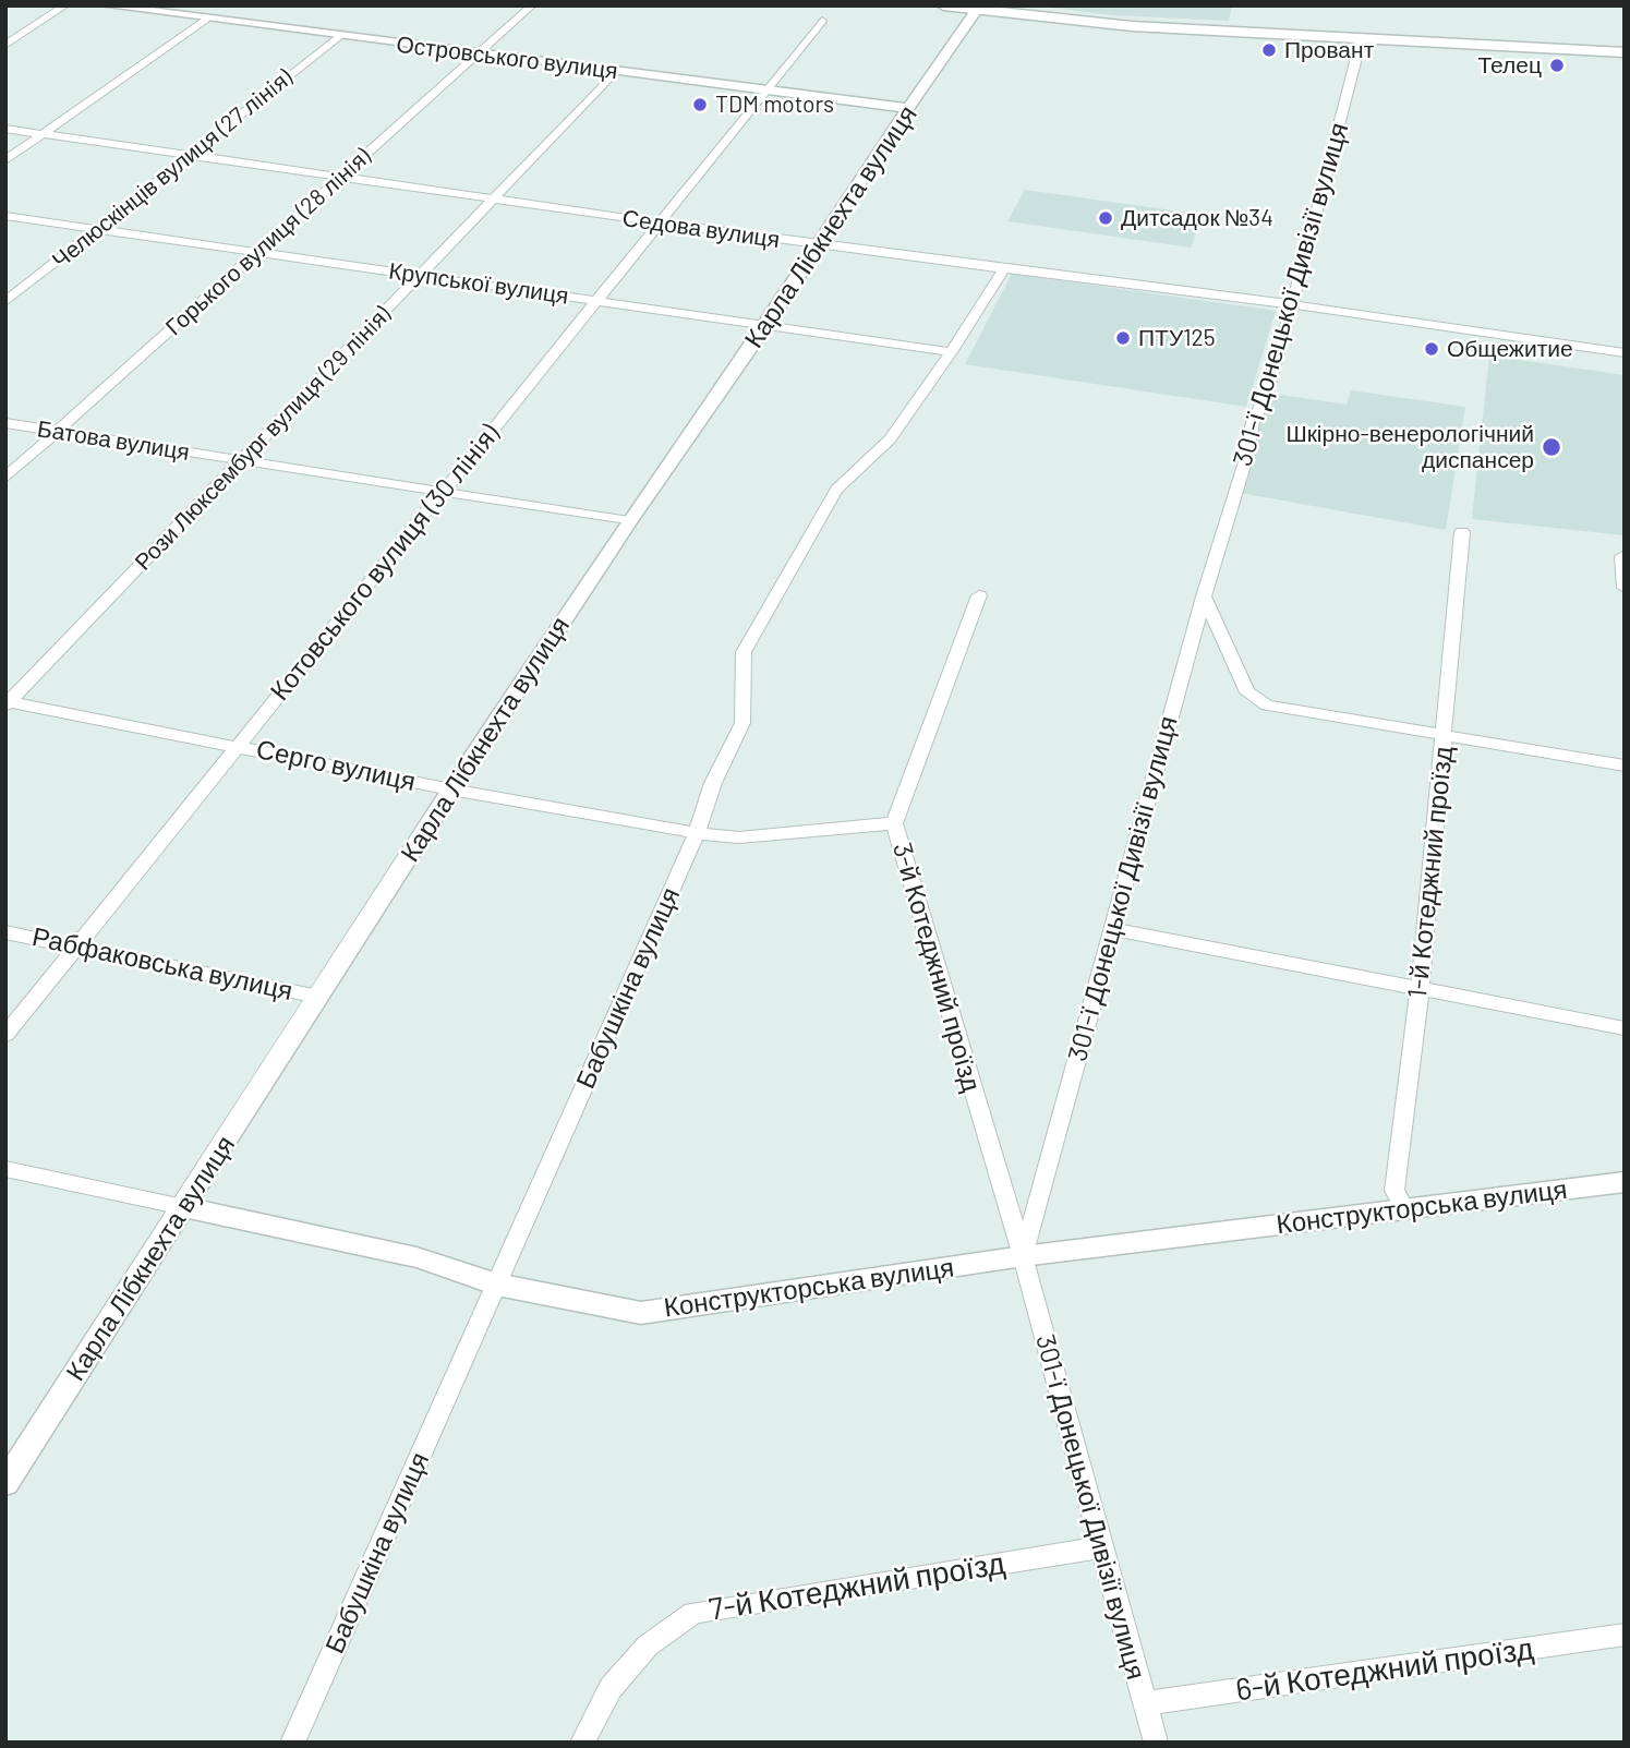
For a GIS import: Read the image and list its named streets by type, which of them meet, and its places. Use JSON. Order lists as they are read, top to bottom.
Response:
{
  "streets": {
    "street": [
      "Островського вулиця",
      "Челюскінців вулиця (27 лiнiя)",
      "Карла Лібкнехта вулиця",
      "Седова вулиця",
      "Горького вулиця (28 лiнiя)",
      "Крупської вулиця",
      "301-ї Донецької Дивізії вулиця",
      "Рози Люксембург вулиця (29 лiнiя)",
      "Батова вулиця",
      "Котовського вулиця (30 лiнiя)",
      "Серго вулиця",
      "1-й Котеджний проїзд",
      "Рабфаковська вулиця",
      "3-й Котеджний проїзд",
      "Бабушкіна вулиця",
      "Конструкторська вулиця",
      "7-й Котеджний проїзд",
      "6-й Котеджний проїзд"
    ]
  },
  "crossings": [
    ["Островського вулиця", "Челюскінців вулиця (27 лiнiя)"],
    ["Островського вулиця", "Карла Лібкнехта вулиця"],
    ["Островського вулиця", "Горького вулиця (28 лiнiя)"],
    ["Островського вулиця", "Рози Люксембург вулиця (29 лiнiя)"],
    ["Островського вулиця", "Котовського вулиця (30 лiнiя)"],
    ["Челюскінців вулиця (27 лiнiя)", "Седова вулиця"],
    ["Челюскінців вулиця (27 лiнiя)", "Крупської вулиця"],
    ["Карла Лібкнехта вулиця", "Седова вулиця"],
    ["Карла Лібкнехта вулиця", "Крупської вулиця"],
    ["Карла Лібкнехта вулиця", "Батова вулиця"],
    ["Карла Лібкнехта вулиця", "Серго вулиця"],
    ["Карла Лібкнехта вулиця", "Рабфаковська вулиця"],
    ["Карла Лібкнехта вулиця", "Конструкторська вулиця"],
    ["Седова вулиця", "Горького вулиця (28 лiнiя)"],
    ["Седова вулиця", "301-ї Донецької Дивізії вулиця"],
    ["Седова вулиця", "Рози Люксембург вулиця (29 лiнiя)"],
    ["Седова вулиця", "Котовського вулиця (30 лiнiя)"],
    ["Седова вулиця", "Бабушкіна вулиця"],
    ["Горького вулиця (28 лiнiя)", "Крупської вулиця"],
    ["Горького вулиця (28 лiнiя)", "Батова вулиця"],
    ["Крупської вулиця", "Рози Люксембург вулиця (29 лiнiя)"],
    ["Крупської вулиця", "Котовського вулиця (30 лiнiя)"],
    ["Крупської вулиця", "Бабушкіна вулиця"],
    ["301-ї Донецької Дивізії вулиця", "3-й Котеджний проїзд"],
    ["301-ї Донецької Дивізії вулиця", "Конструкторська вулиця"],
    ["301-ї Донецької Дивізії вулиця", "7-й Котеджний проїзд"],
    ["301-ї Донецької Дивізії вулиця", "6-й Котеджний проїзд"],
    ["Рози Люксембург вулиця (29 лiнiя)", "Батова вулиця"],
    ["Рози Люксембург вулиця (29 лiнiя)", "Серго вулиця"],
    ["Батова вулиця", "Котовського вулиця (30 лiнiя)"],
    ["Котовського вулиця (30 лiнiя)", "Серго вулиця"],
    ["Котовського вулиця (30 лiнiя)", "Рабфаковська вулиця"],
    ["Серго вулиця", "3-й Котеджний проїзд"],
    ["Серго вулиця", "Бабушкіна вулиця"],
    ["1-й Котеджний проїзд", "Конструкторська вулиця"],
    ["3-й Котеджний проїзд", "Конструкторська вулиця"],
    ["Бабушкіна вулиця", "Конструкторська вулиця"]
  ],
  "places": [
    "Провант",
    "Телец",
    "TDM motors",
    "Дитсадок №34",
    "ПТУ125",
    "Общежитие",
    "Шкірно-венерологічний диспансер"
  ]
}
